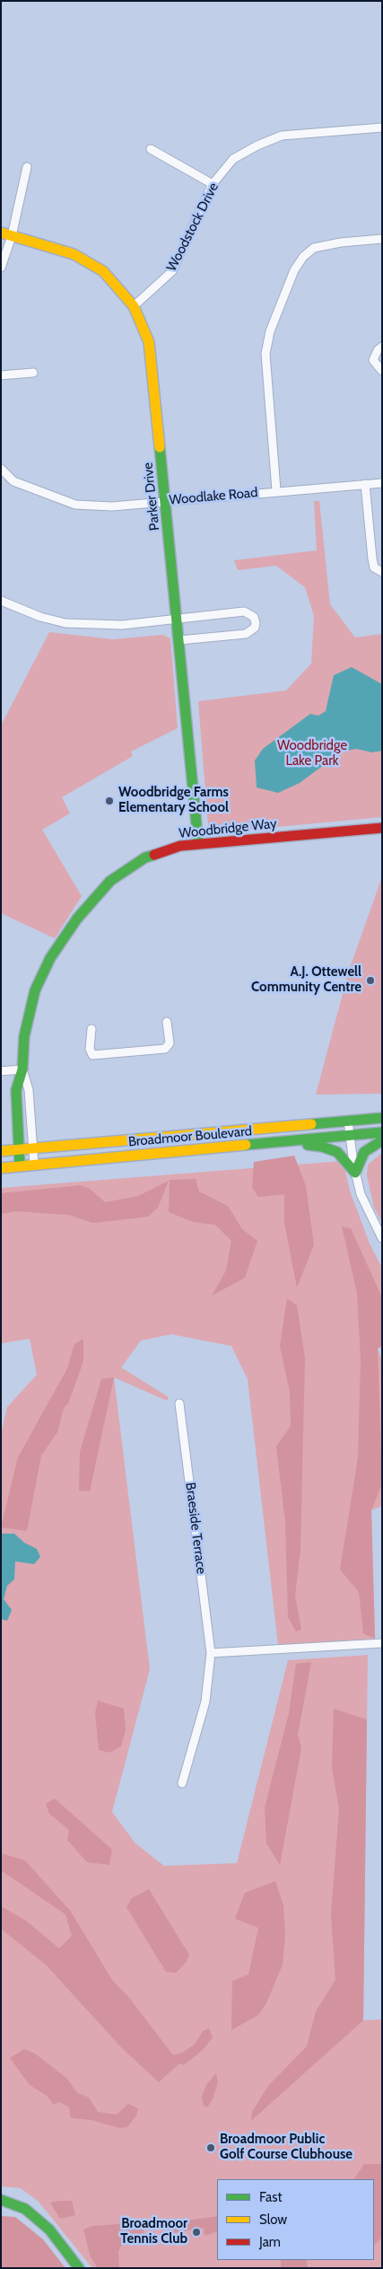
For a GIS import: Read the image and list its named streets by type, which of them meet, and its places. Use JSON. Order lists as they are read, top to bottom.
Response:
{
  "streets": {
    "street": [
      "Woodstock Drive",
      "Parker Drive",
      "Woodlake Road",
      "Woodbridge Way",
      "Broadmoor Boulevard",
      "Braeside Terrace"
    ]
  },
  "crossings": [
    ["Woodstock Drive", "Parker Drive"],
    ["Parker Drive", "Woodlake Road"],
    ["Parker Drive", "Woodbridge Way"],
    ["Woodbridge Way", "Broadmoor Boulevard"]
  ],
  "parks": ["Woodbridge Lake Park"],
  "places": [
    "Woodbridge Farms Elementary School",
    "A.J. Ottewell Community Centre",
    "Broadmoor Public Golf Course Clubhouse",
    "Broadmoor Tennis Club"
  ],
  "legend": ["Fast", "Slow", "Jam"]
}
